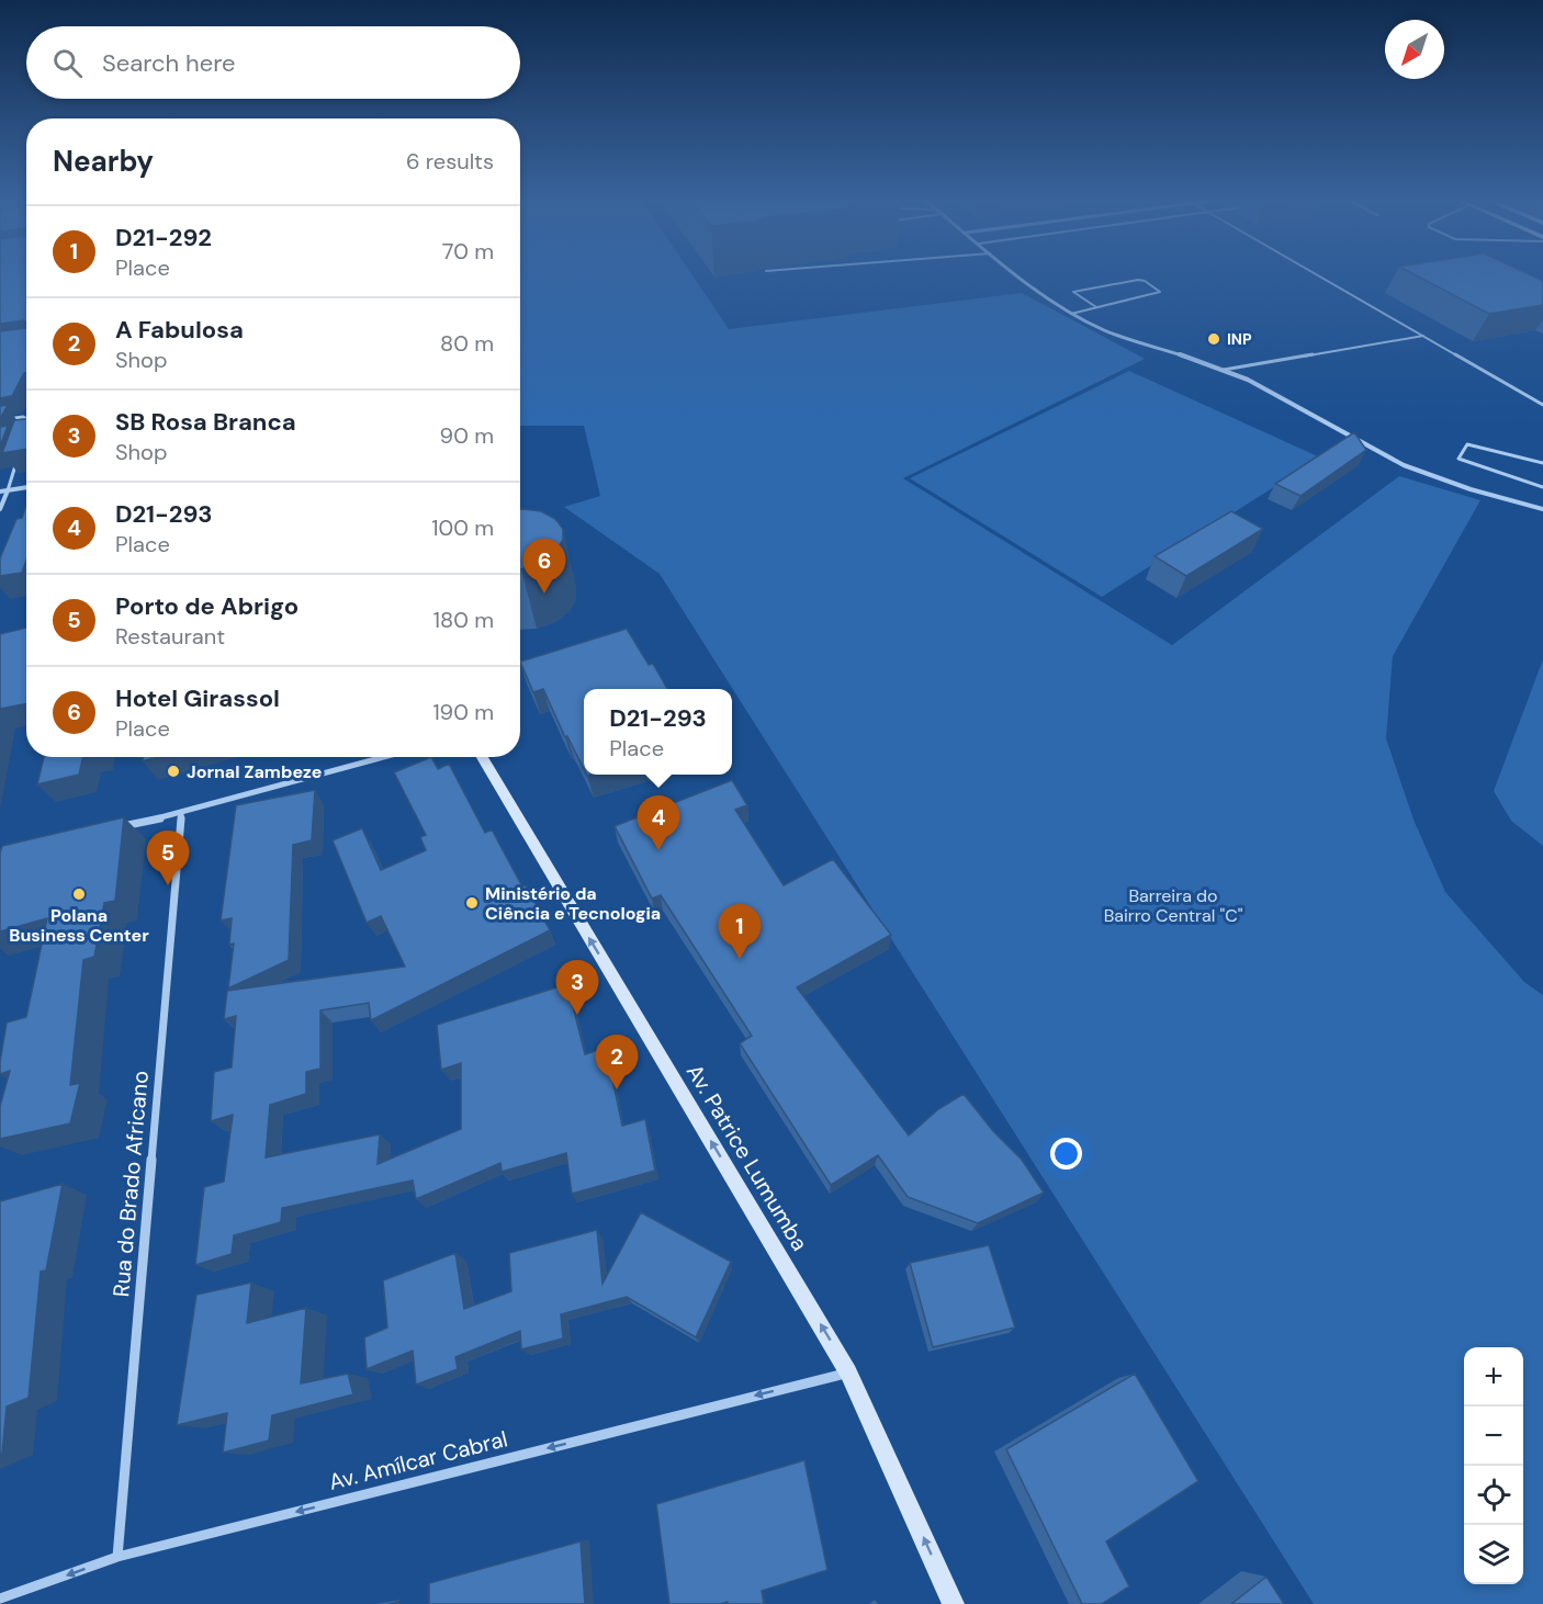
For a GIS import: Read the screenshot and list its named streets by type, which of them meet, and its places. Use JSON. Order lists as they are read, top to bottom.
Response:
{
  "streets": {
    "main road": ["Av. Patrice Lumumba"],
    "street": ["Rua do Brado Africano", "Av. Amílcar Cabral"]
  },
  "crossings": [
    ["Av. Patrice Lumumba", "Av. Amílcar Cabral"],
    ["Rua do Brado Africano", "Av. Amílcar Cabral"]
  ],
  "one_way": ["Av. Patrice Lumumba", "Av. Amílcar Cabral"],
  "parks": ["Barreira do Bairro Central \"C\""],
  "places": [
    "INP",
    "Jornal Zambeze",
    "Polana Business Center",
    "Ministério da Ciência e Tecnologia"
  ],
  "north": "bottom left",
  "page": {
    "search": "Search here",
    "heading": ["Nearby", "6 results"],
    "list": [
      {
        "mark": "1",
        "name": "D21-292",
        "note": "Place",
        "value": "70 m"
      },
      {
        "mark": "2",
        "name": "A Fabulosa",
        "note": "Shop",
        "value": "80 m"
      },
      {
        "mark": "3",
        "name": "SB Rosa Branca",
        "note": "Shop",
        "value": "90 m"
      },
      {
        "mark": "4",
        "name": "D21-293",
        "note": "Place",
        "value": "100 m"
      },
      {
        "mark": "5",
        "name": "Porto de Abrigo",
        "note": "Restaurant",
        "value": "180 m"
      },
      {
        "mark": "6",
        "name": "Hotel Girassol",
        "note": "Place",
        "value": "190 m"
      }
    ],
    "pins": [
      "6",
      "4",
      "5",
      "1",
      "3",
      "2"
    ],
    "popup": ["D21-293", "Place"],
    "map_buttons": ["+", "−"]
  }
}
